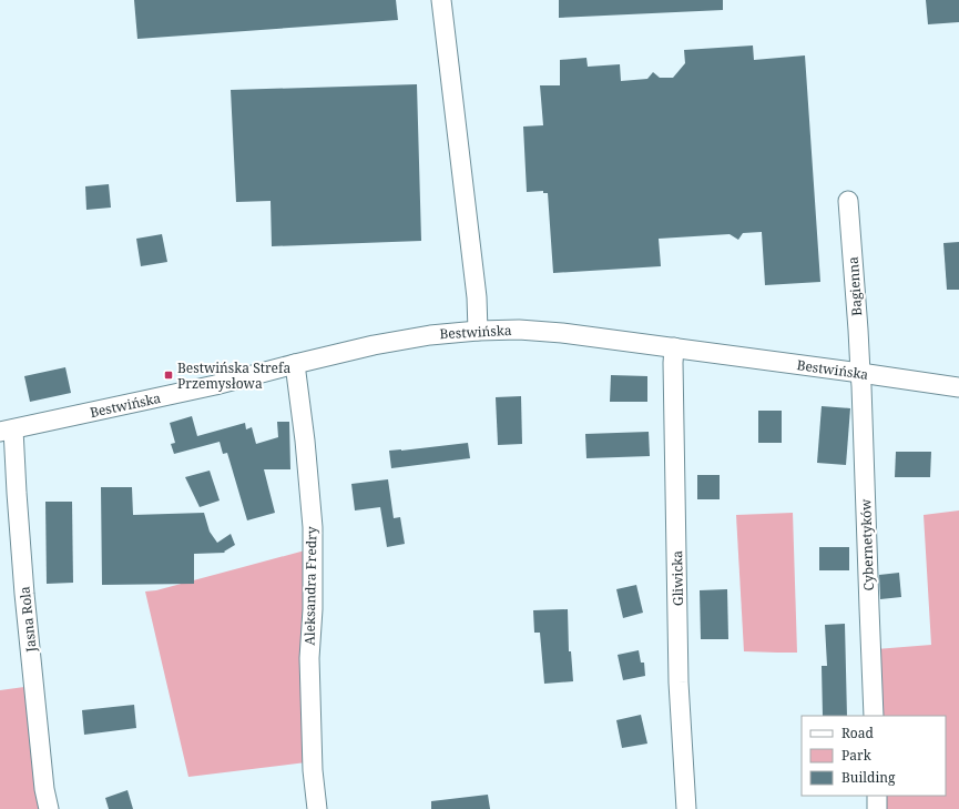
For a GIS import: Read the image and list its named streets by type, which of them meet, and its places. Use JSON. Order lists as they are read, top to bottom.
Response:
{
  "streets": {
    "street": [
      "Bagienna",
      "Bestwińska",
      "Cybernetyków",
      "Gliwicka",
      "Aleksandra Fredry",
      "Jasna Rola"
    ]
  },
  "crossings": [
    ["Bagienna", "Bestwińska"],
    ["Bagienna", "Cybernetyków"],
    ["Bestwińska", "Cybernetyków"],
    ["Bestwińska", "Gliwicka"],
    ["Bestwińska", "Aleksandra Fredry"],
    ["Bestwińska", "Jasna Rola"]
  ],
  "places": {
    "transit": ["Bestwińska Strefa Przemysłowa"]
  },
  "legend": ["Road", "Park", "Building"]
}
